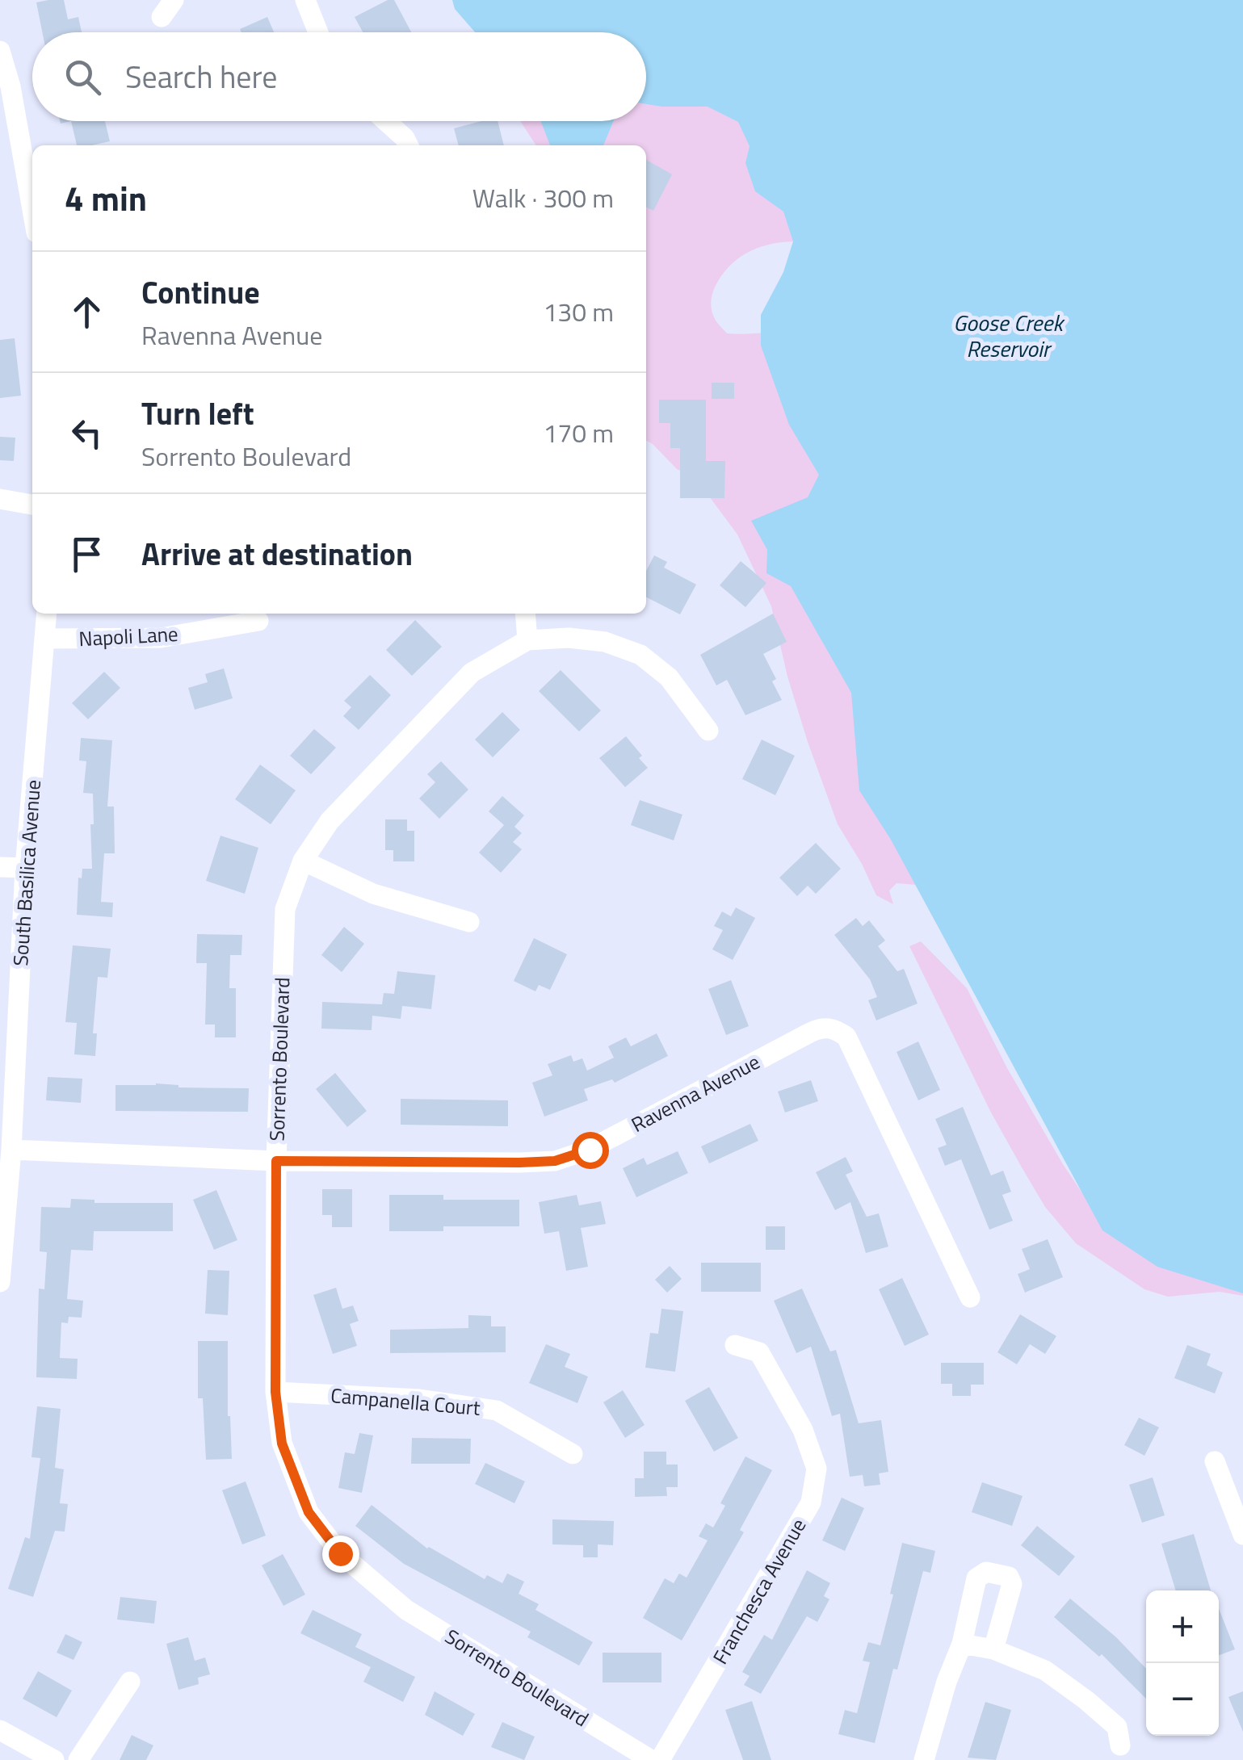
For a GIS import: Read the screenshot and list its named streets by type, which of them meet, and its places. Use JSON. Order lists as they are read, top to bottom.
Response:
{
  "streets": {
    "street": [
      "Napoli Lane",
      "South Basilica Avenue",
      "Sorrento Boulevard",
      "Ravenna Avenue",
      "Campanella Court",
      "Franchesca Avenue"
    ]
  },
  "crossings": [
    ["Napoli Lane", "South Basilica Avenue"],
    ["South Basilica Avenue", "Ravenna Avenue"],
    ["Sorrento Boulevard", "Ravenna Avenue"],
    ["Sorrento Boulevard", "Campanella Court"]
  ],
  "water": ["Goose Creek Reservoir"],
  "page": {
    "search": "Search here",
    "heading": ["4 min", "Walk · 300 m"],
    "list": [
      ["Continue", "Ravenna Avenue", "130 m"],
      ["Turn left", "Sorrento Boulevard", "170 m"],
      "Arrive at destination"
    ],
    "map_buttons": ["+", "−"]
  }
}
